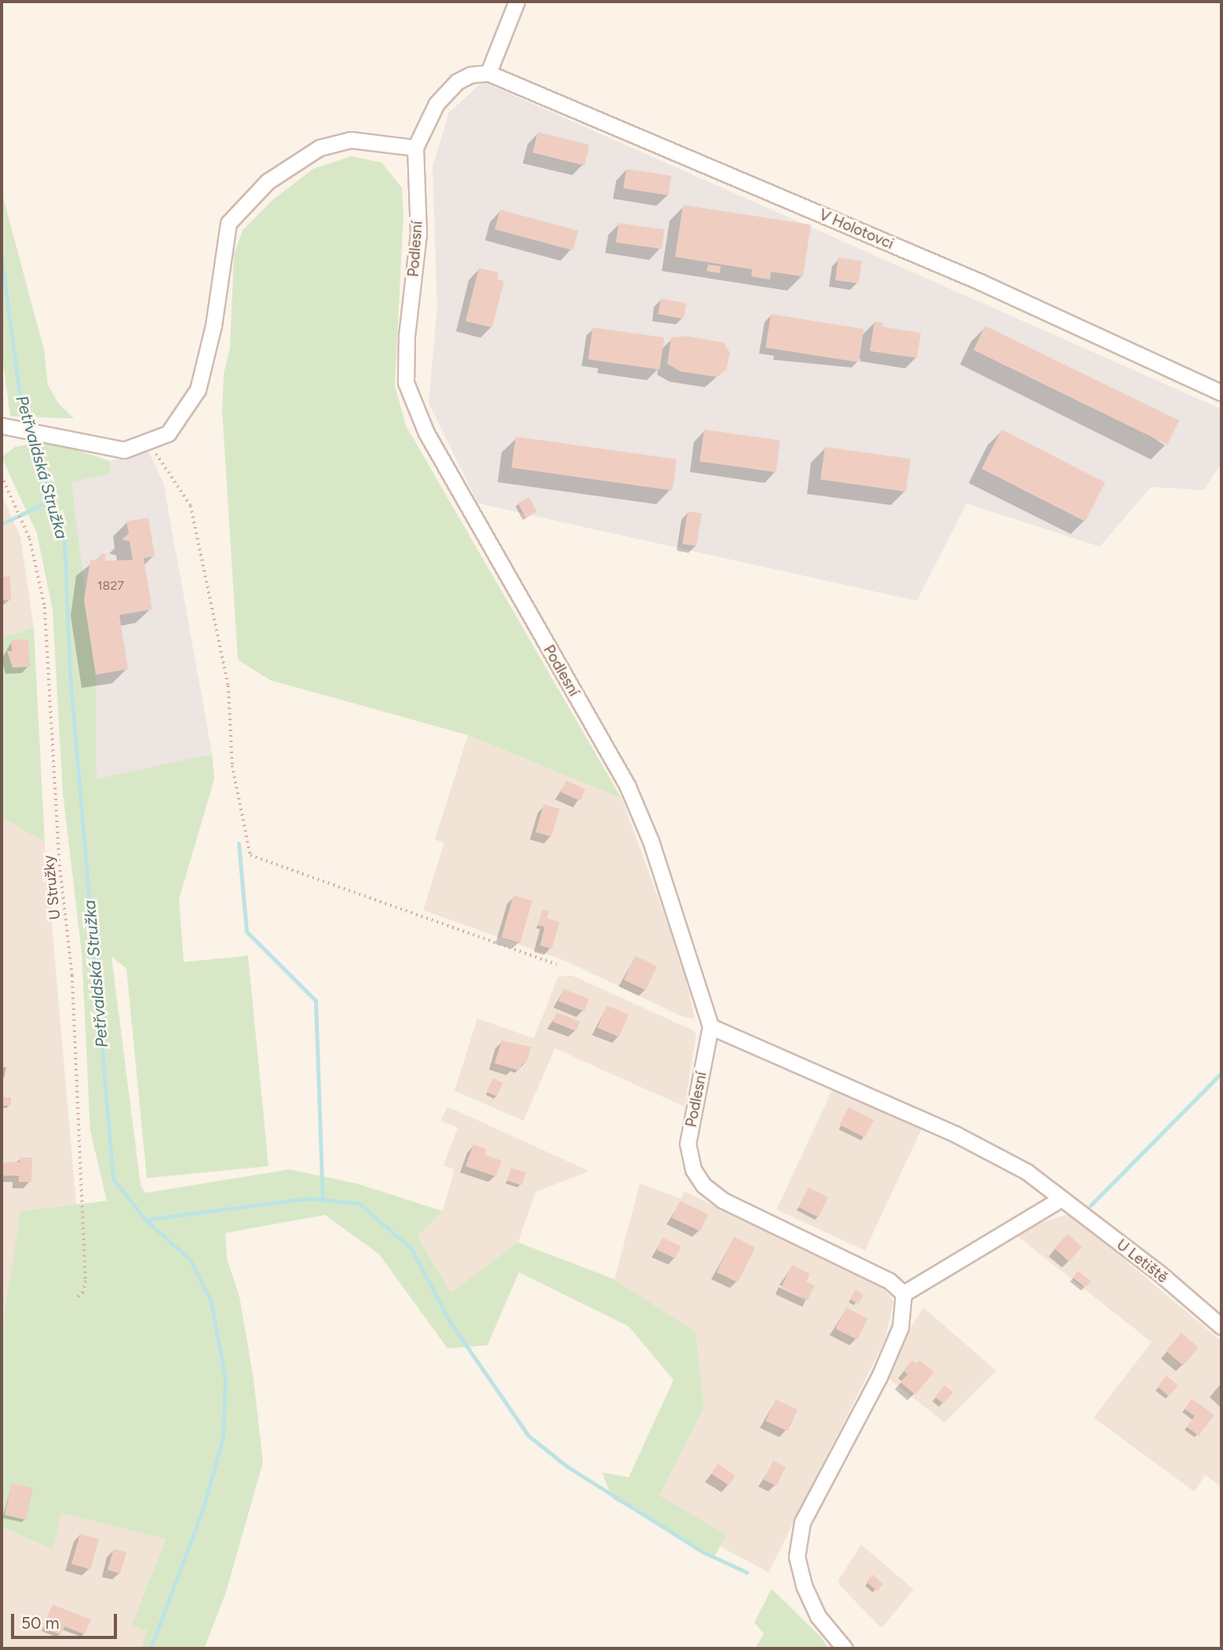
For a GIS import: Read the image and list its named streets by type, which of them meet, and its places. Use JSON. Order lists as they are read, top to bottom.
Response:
{
  "streets": {
    "street": ["V Holotovci", "Podlesní", "U Letiště"],
    "path": ["U Stružky"]
  },
  "crossings": [
    ["Podlesní", "U Letiště"]
  ],
  "water": ["Petřvaldská Stružka"],
  "house_numbers": ["1827"],
  "scale_bar": "50 m"
}
